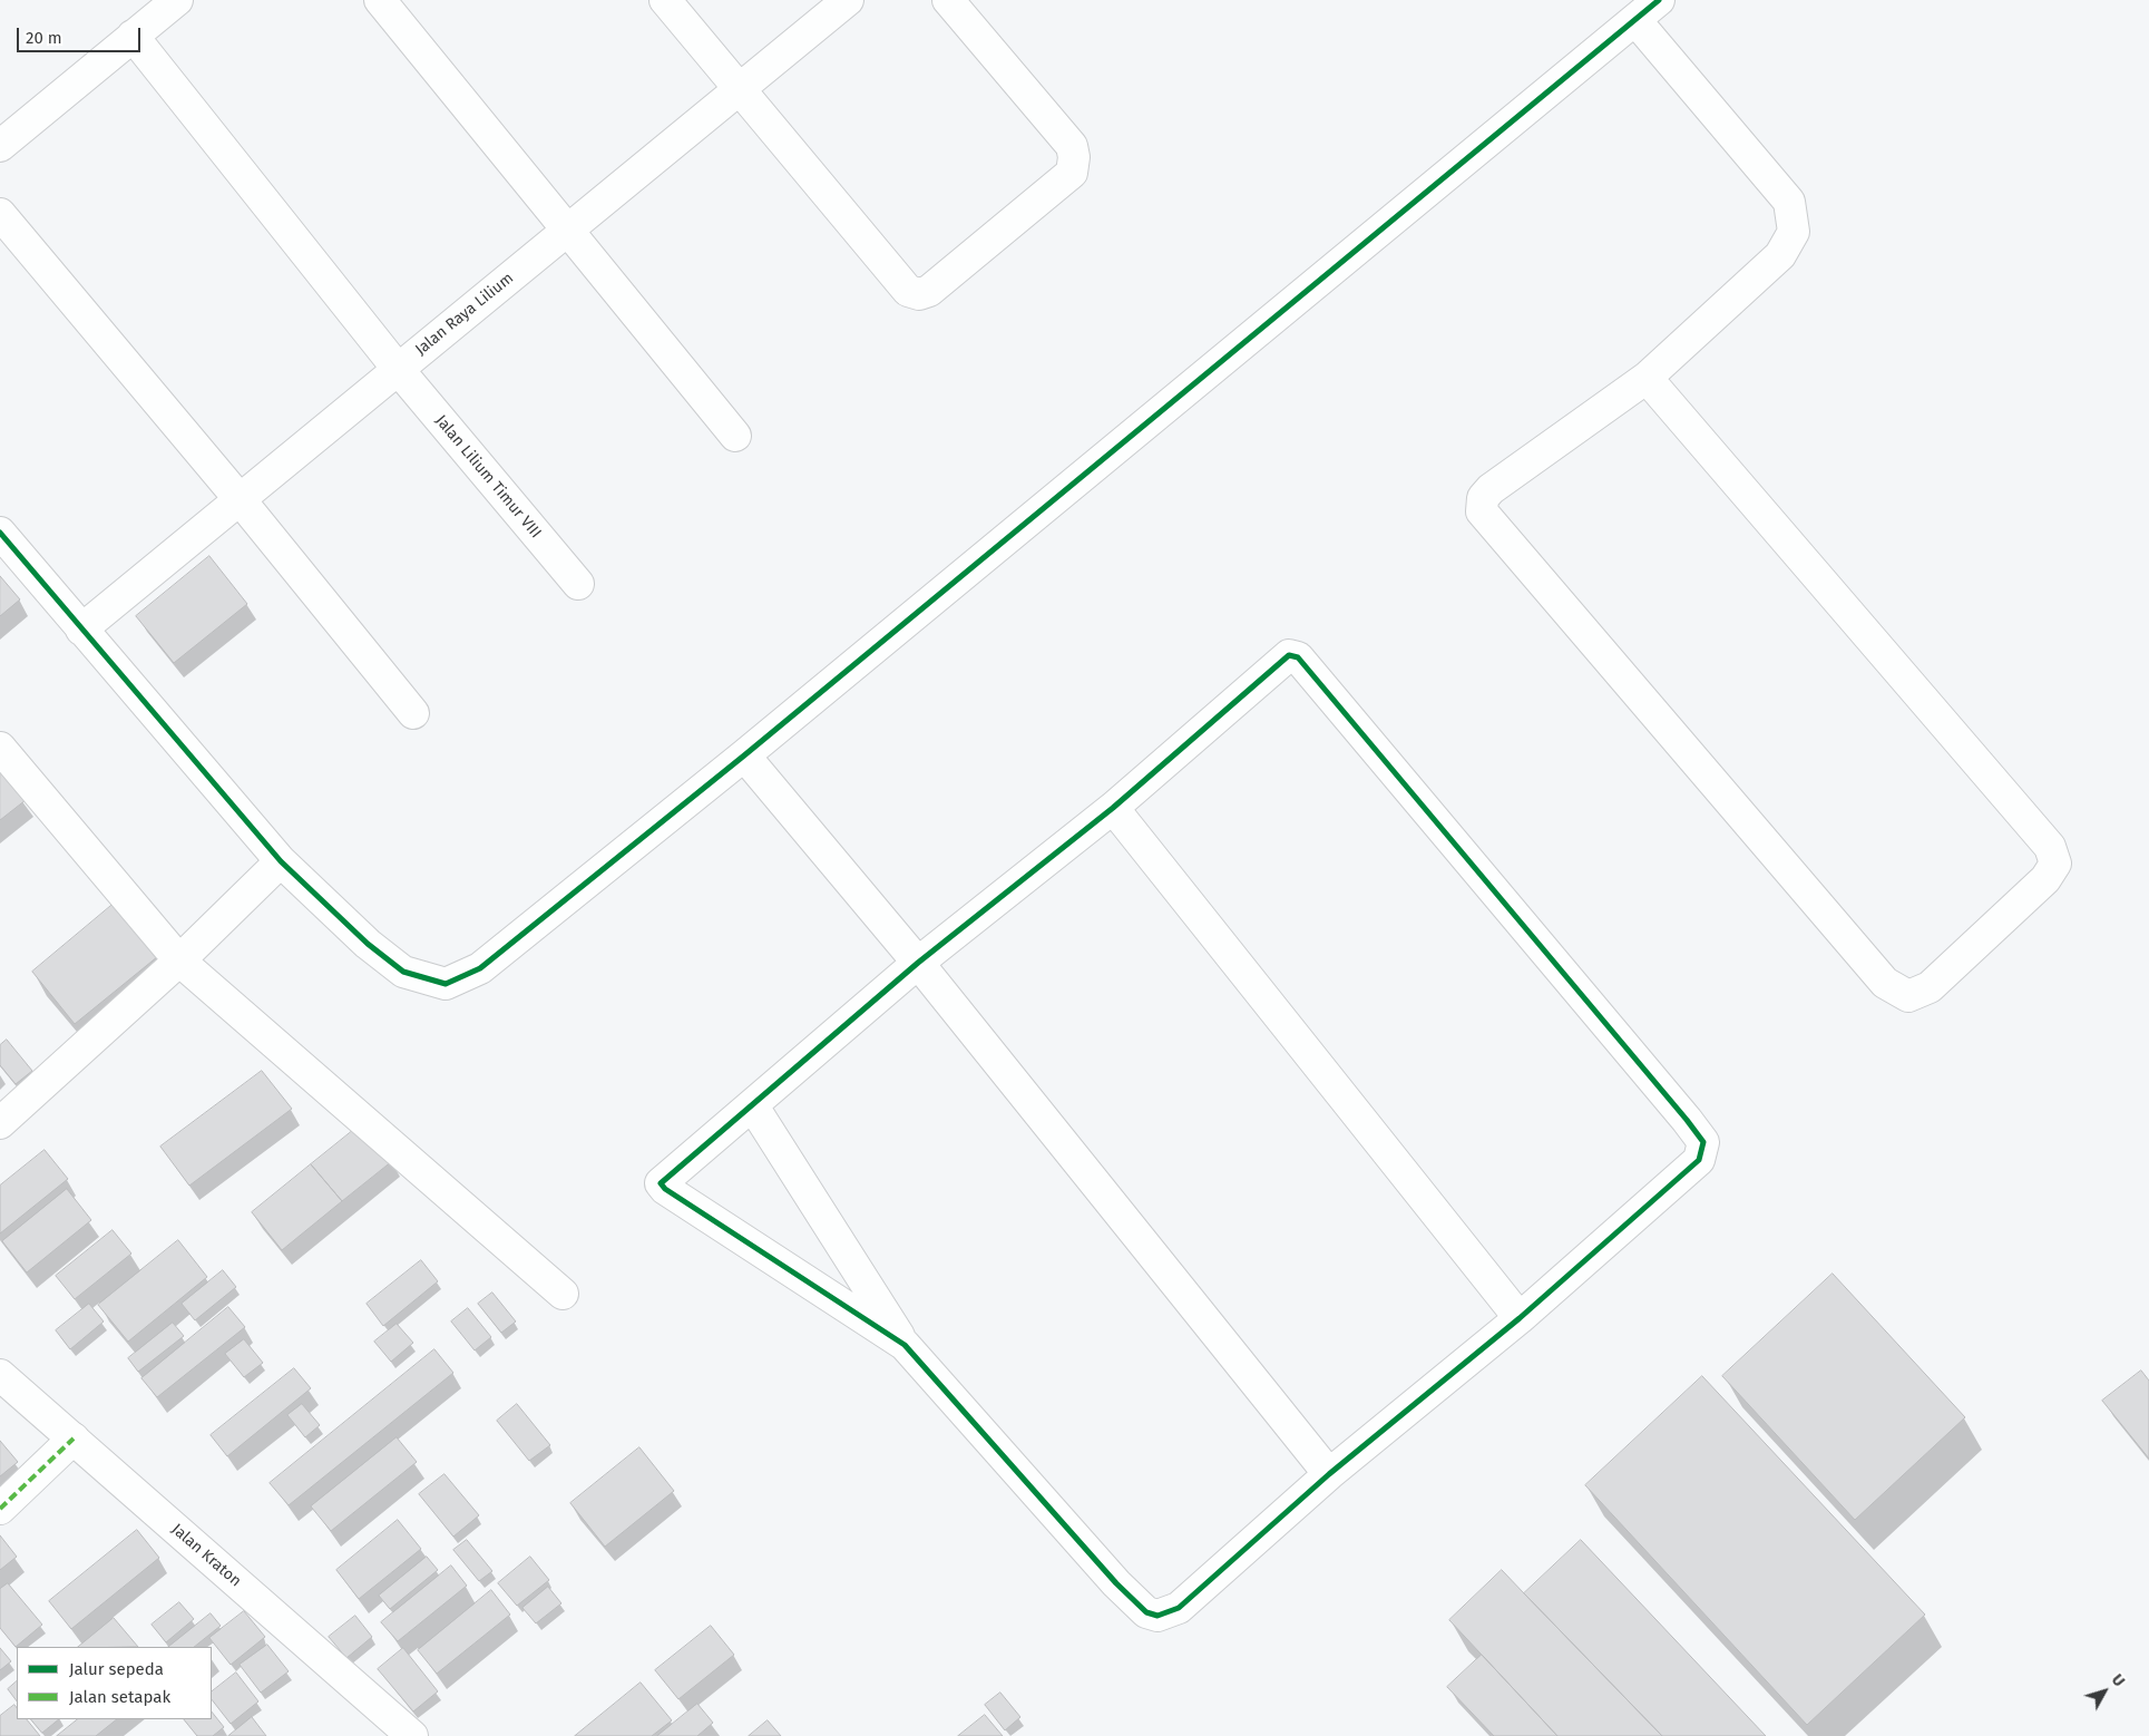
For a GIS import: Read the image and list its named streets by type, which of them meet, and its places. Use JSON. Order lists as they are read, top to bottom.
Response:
{
  "streets": {
    "street": ["Jalan Raya Lilium", "Jalan Lilium Timur VIII", "Jalan Kraton"]
  },
  "crossings": [
    ["Jalan Raya Lilium", "Jalan Lilium Timur VIII"]
  ],
  "legend": ["Jalur sepeda", "Jalan setapak"],
  "scale_bar": "20 m",
  "north": "top right"
}
